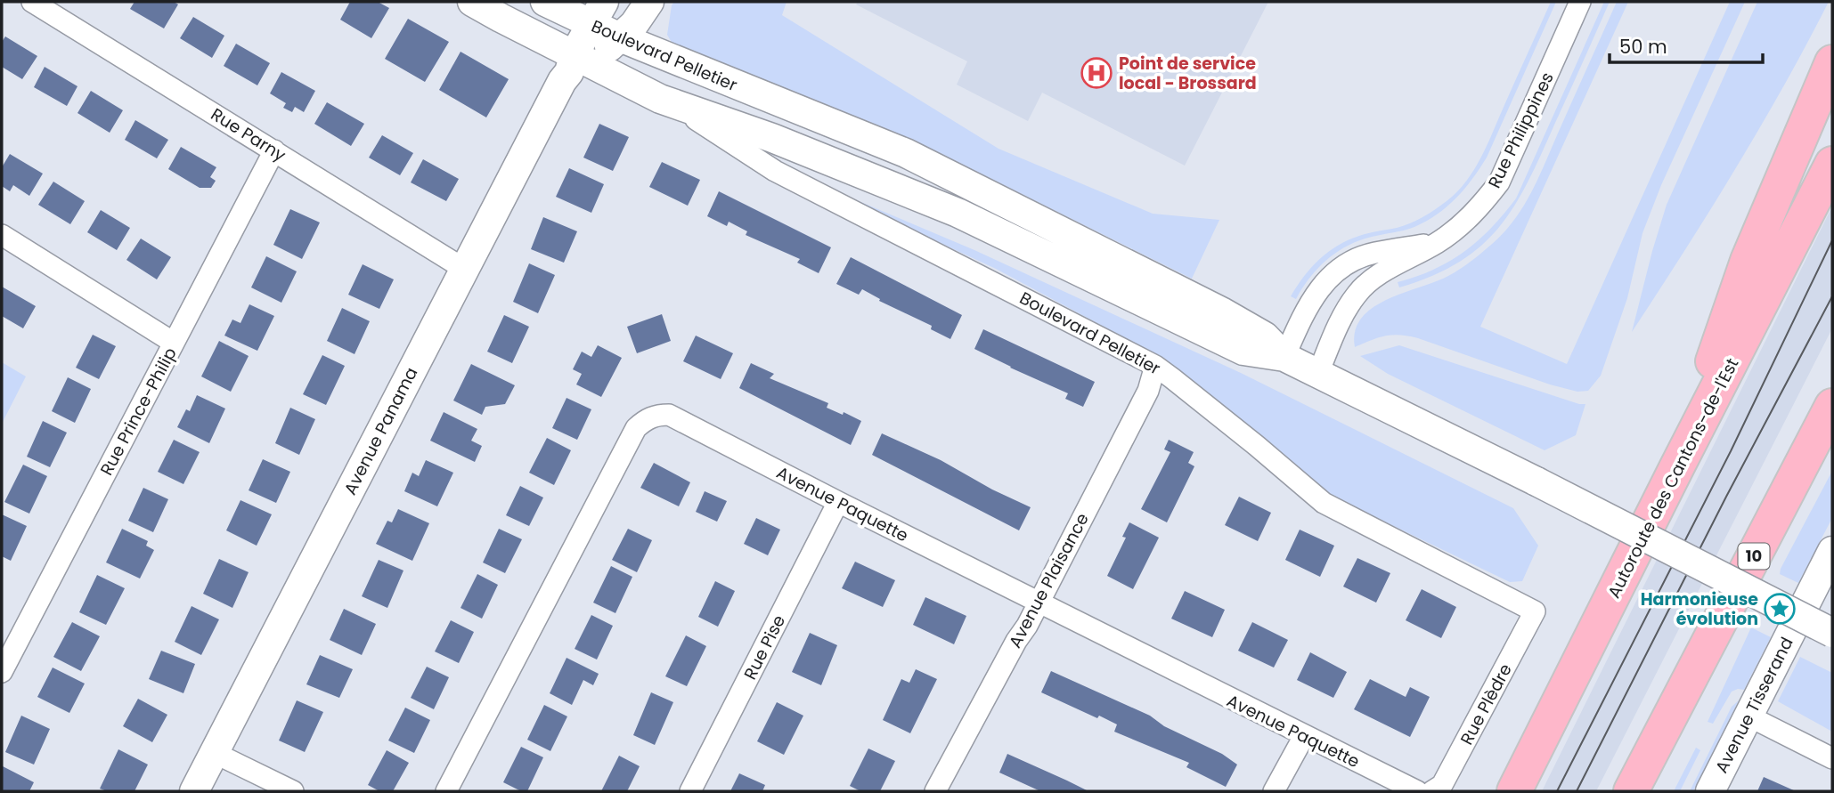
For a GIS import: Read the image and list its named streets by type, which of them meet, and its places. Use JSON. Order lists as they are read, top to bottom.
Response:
{
  "streets": {
    "highway": ["Autoroute des Cantons-de-l'Est", "10"],
    "street": [
      "Boulevard Pelletier",
      "Rue Philippines",
      "Rue Parny",
      "Rue Prince-Philip",
      "Avenue Panama",
      "Avenue Paquette",
      "Avenue Plaisance",
      "Rue Pise",
      "Rue Plèdre",
      "Avenue Tisserand"
    ]
  },
  "crossings": [
    ["Boulevard Pelletier", "Rue Philippines"],
    ["Boulevard Pelletier", "Avenue Panama"],
    ["Boulevard Pelletier", "Avenue Plaisance"],
    ["Boulevard Pelletier", "Rue Plèdre"],
    ["Rue Parny", "Rue Prince-Philip"],
    ["Rue Parny", "Avenue Panama"],
    ["Avenue Paquette", "Avenue Plaisance"],
    ["Avenue Paquette", "Rue Pise"]
  ],
  "places": {
    "hospital": ["Point de service local - Brossard"],
    "place": ["Harmonieuse évolution"]
  },
  "scale_bar": "50 m"
}
